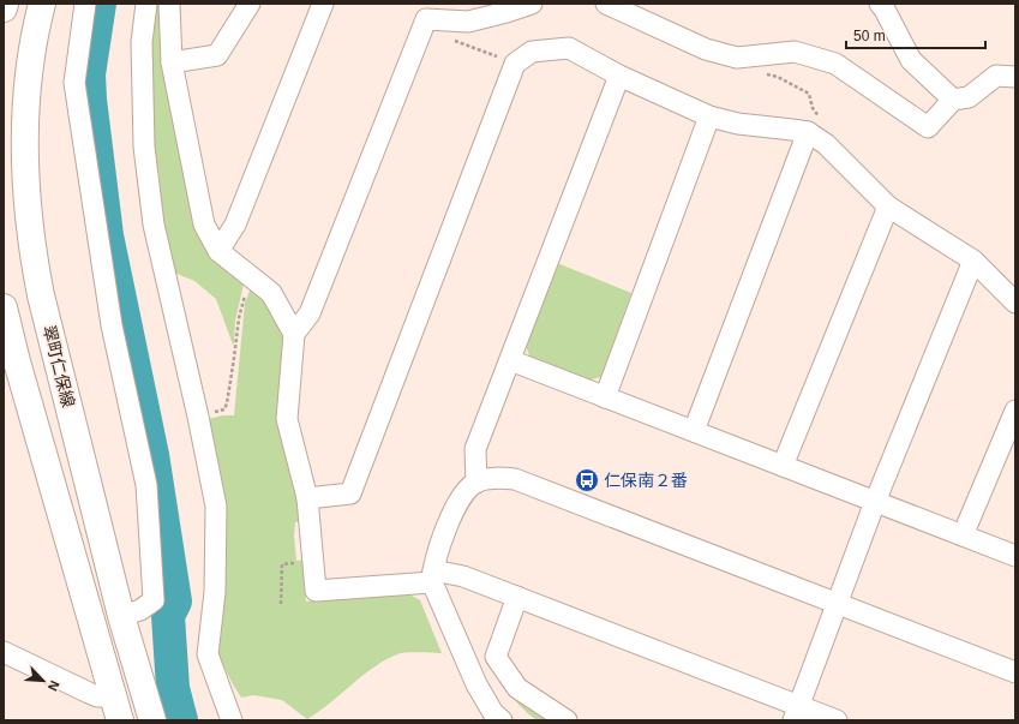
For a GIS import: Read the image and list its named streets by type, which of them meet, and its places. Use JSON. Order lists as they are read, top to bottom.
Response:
{
  "streets": {
    "main road": ["翠町仁保線"]
  },
  "places": {
    "bus stop": ["仁保南２番"]
  },
  "scale_bar": "50 m",
  "north": "bottom right"
}
